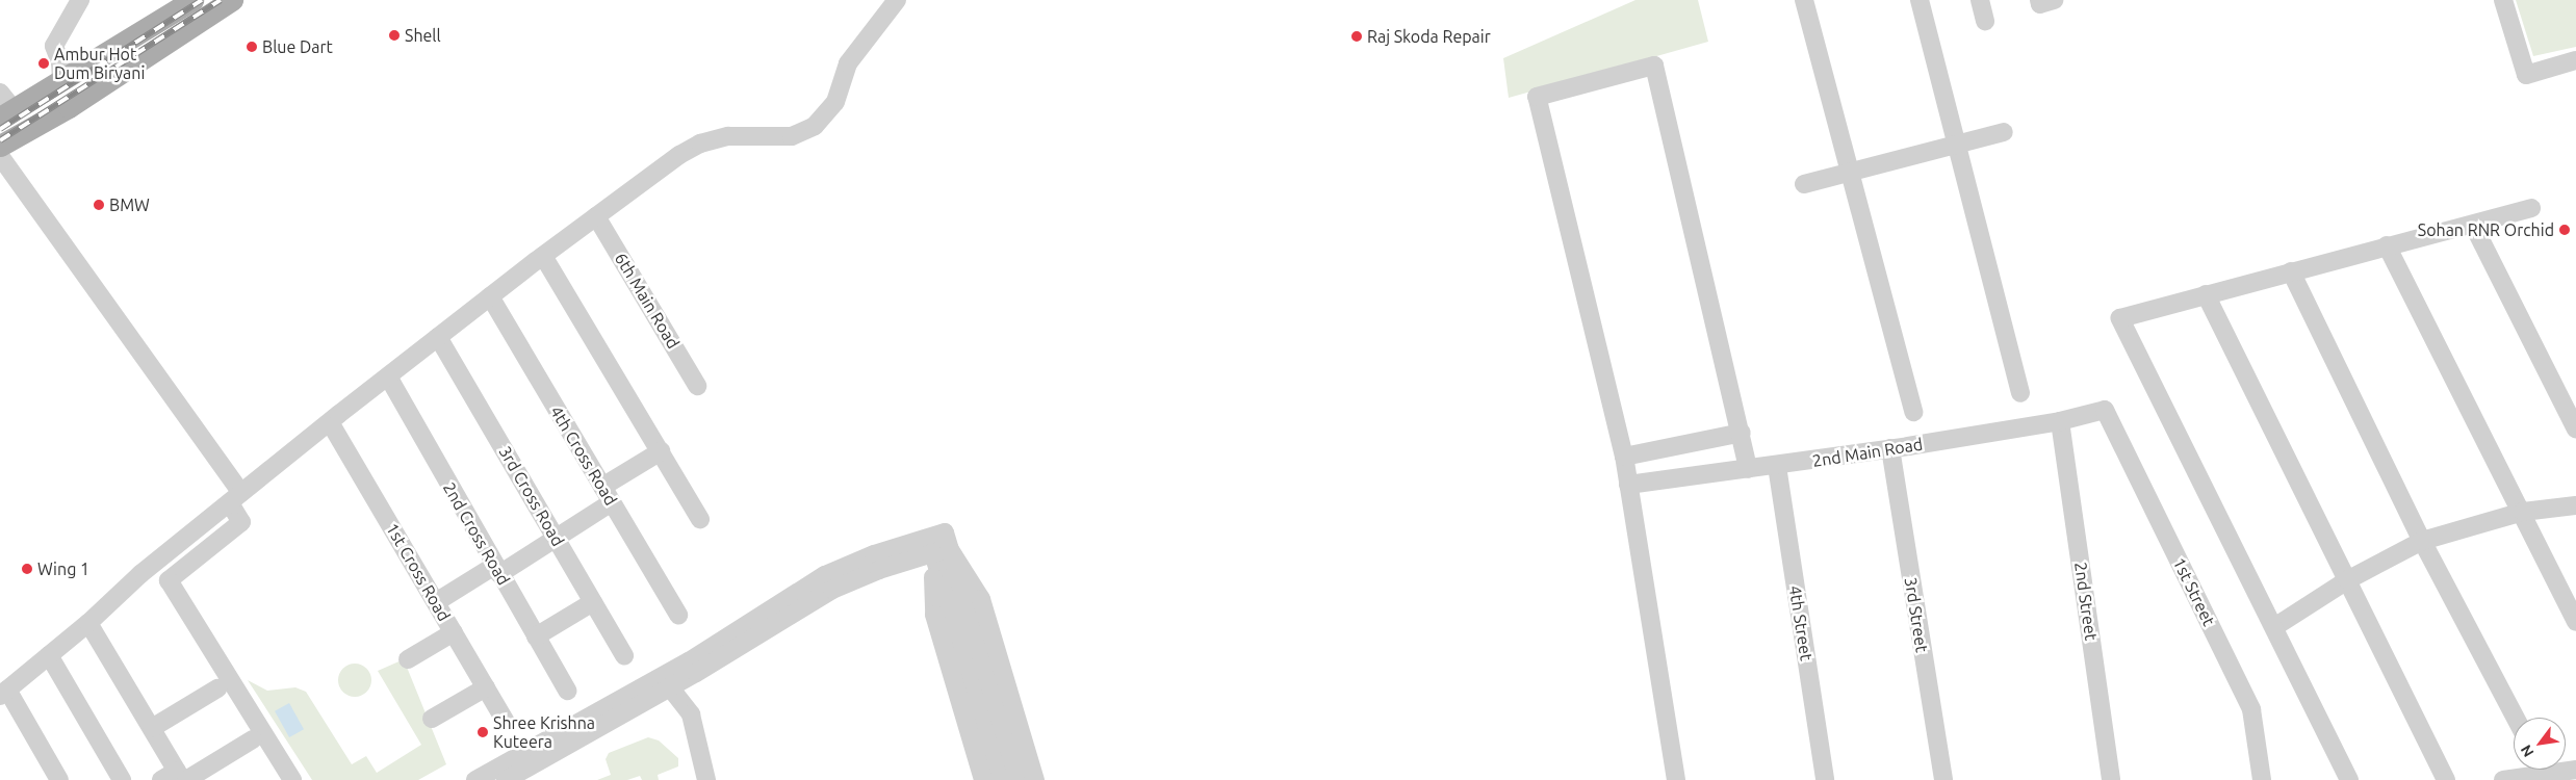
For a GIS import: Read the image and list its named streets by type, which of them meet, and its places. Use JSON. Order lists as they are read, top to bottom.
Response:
{
  "streets": {
    "street": [
      "6th Main Road",
      "2nd Main Road",
      "4th Cross Road",
      "3rd Cross Road",
      "2nd Cross Road",
      "1st Cross Road",
      "1st Street",
      "2nd Street",
      "3rd Street",
      "4th Street"
    ]
  },
  "crossings": [
    ["2nd Main Road", "1st Street"],
    ["2nd Main Road", "2nd Street"],
    ["2nd Main Road", "3rd Street"],
    ["2nd Main Road", "4th Street"]
  ],
  "places": [
    "Shell",
    "Raj Skoda Repair",
    "Blue Dart",
    "Ambur Hot Dum Biryani",
    "BMW",
    "Sohan RNR Orchid",
    "Wing 1",
    "Shree Krishna Kuteera"
  ],
  "north": "bottom left"
}
